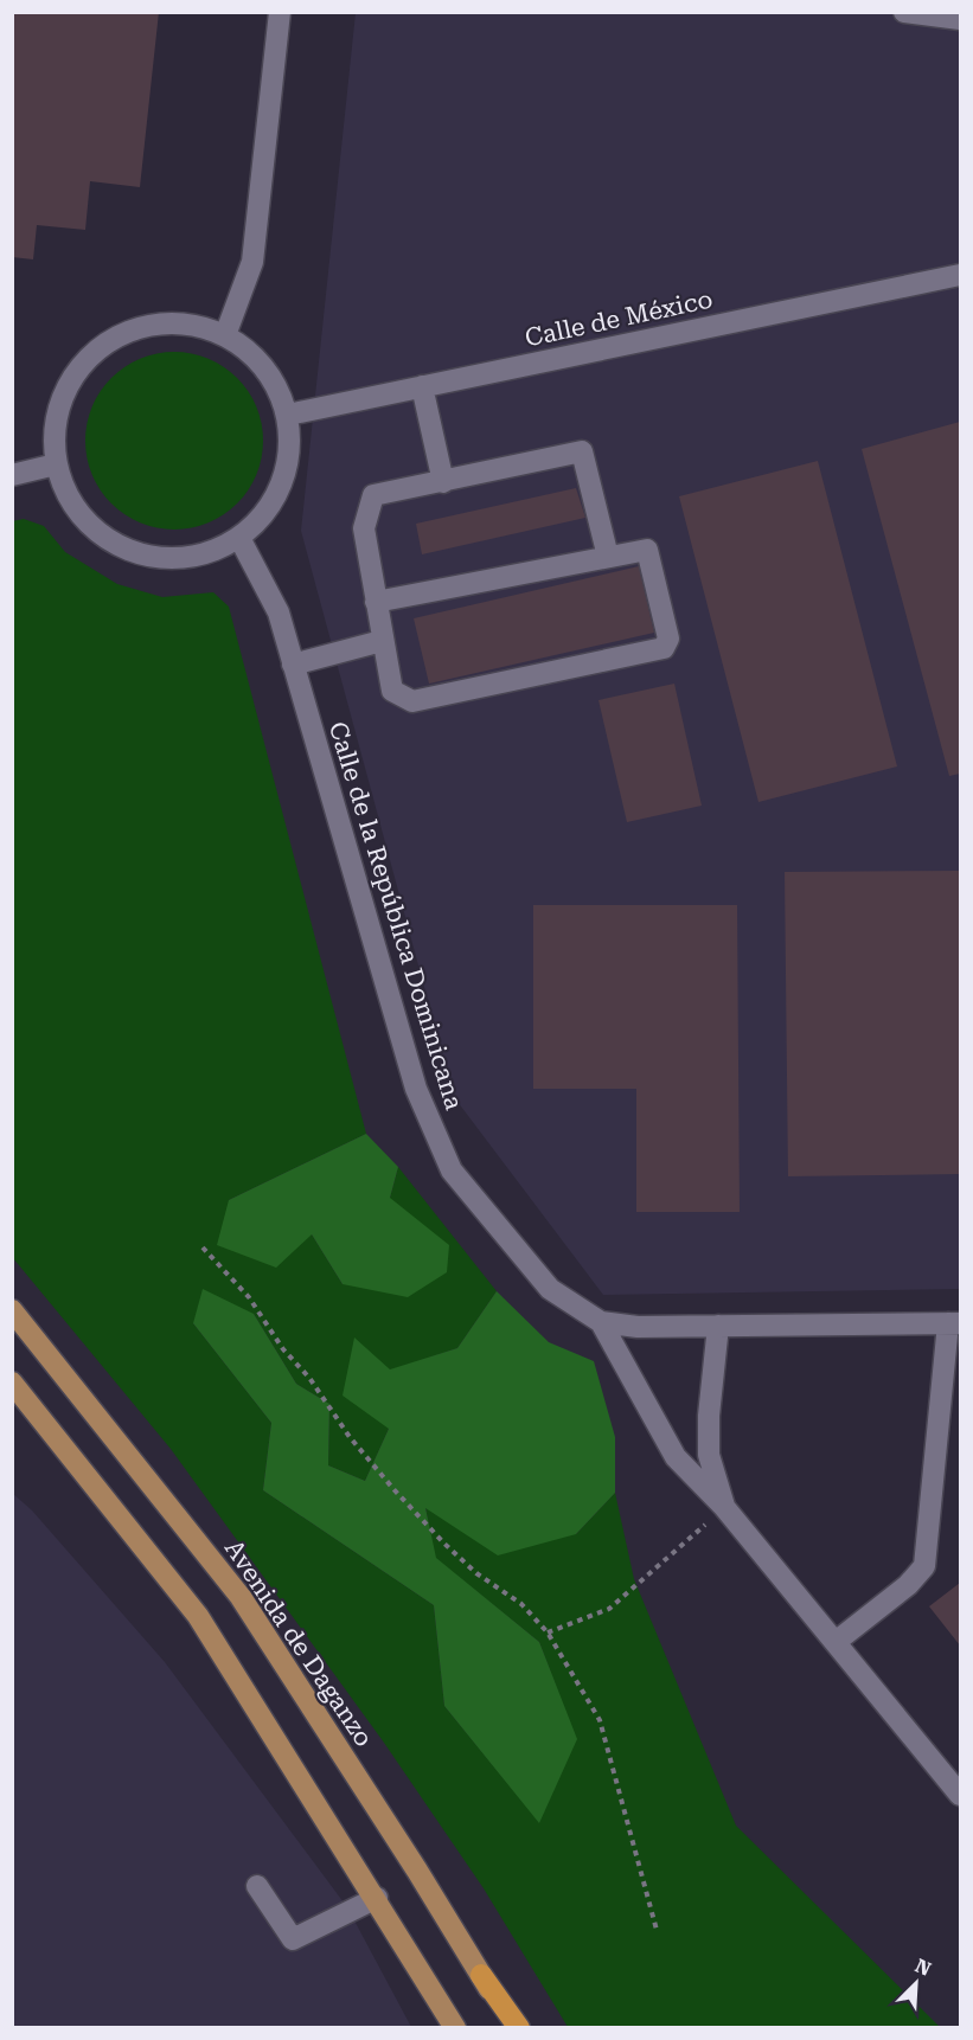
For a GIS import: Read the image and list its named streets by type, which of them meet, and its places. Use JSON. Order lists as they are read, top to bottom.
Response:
{
  "streets": {
    "main road": ["Avenida de Daganzo"],
    "street": ["Calle de México", "Calle de la República Dominicana"]
  },
  "crossings": [
    ["Calle de México", "Calle de la República Dominicana"]
  ],
  "north": "top right"
}
